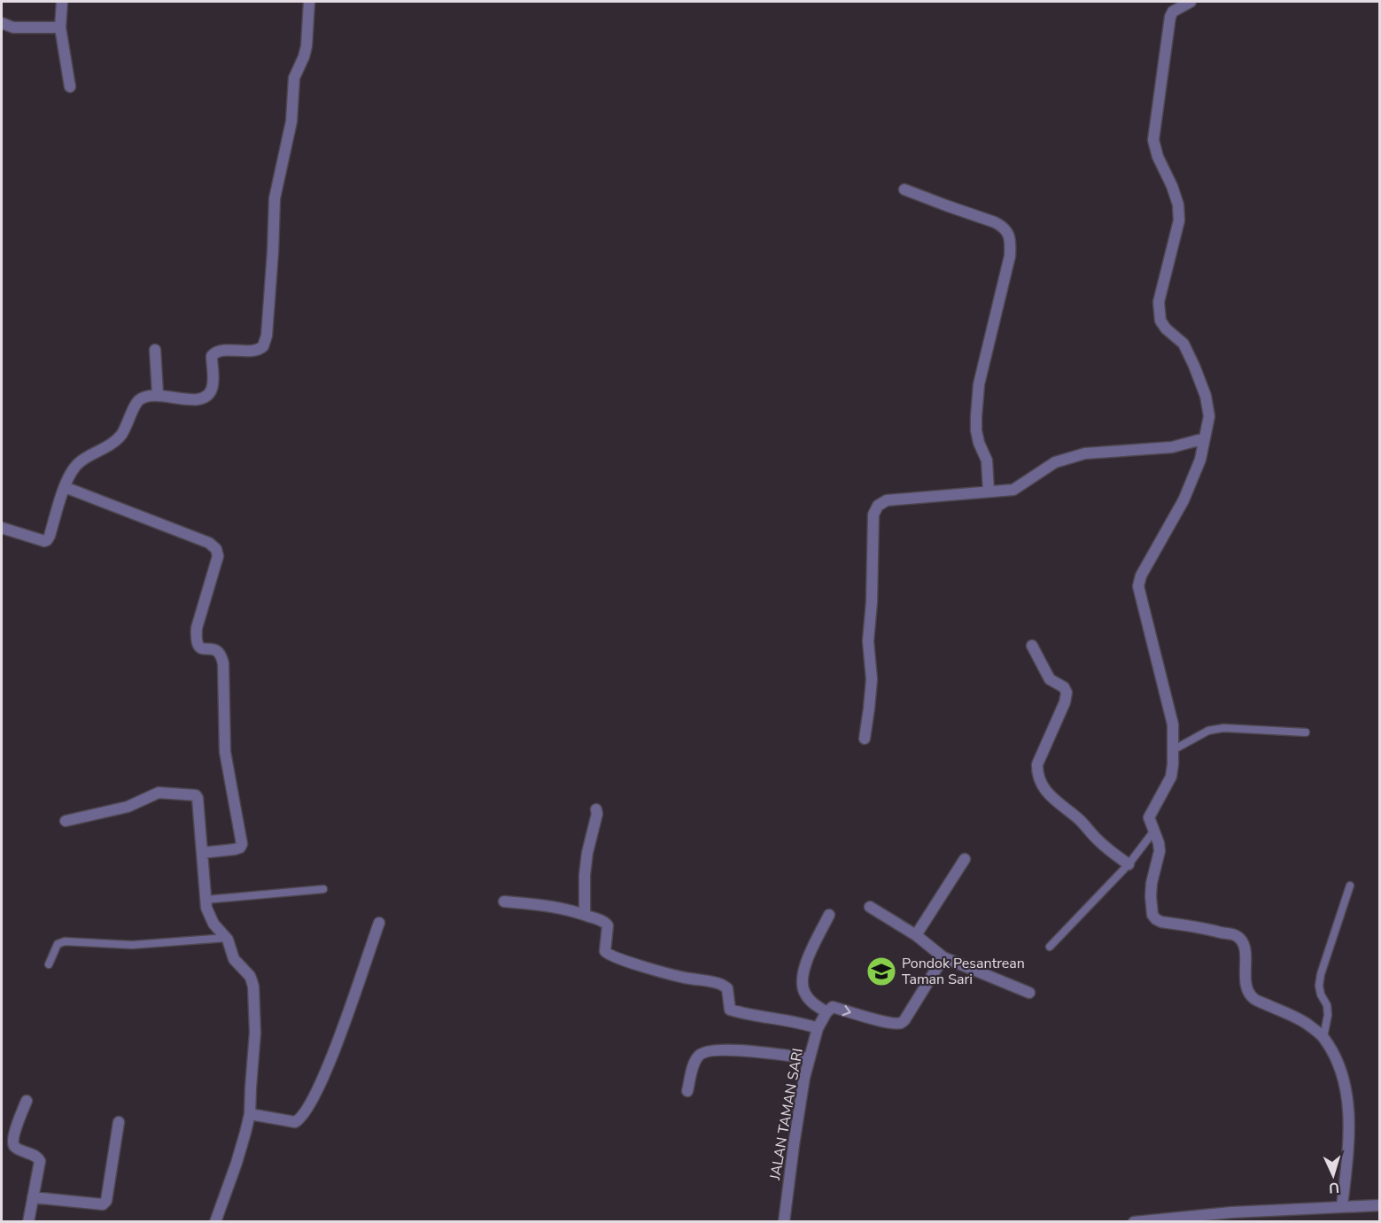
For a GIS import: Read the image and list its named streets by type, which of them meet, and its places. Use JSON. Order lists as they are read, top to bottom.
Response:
{
  "streets": {
    "street": ["JALAN TAMAN SARI"]
  },
  "places": {
    "school or university": ["Pondok Pesantrean Taman Sari"]
  },
  "north": "bottom"
}
